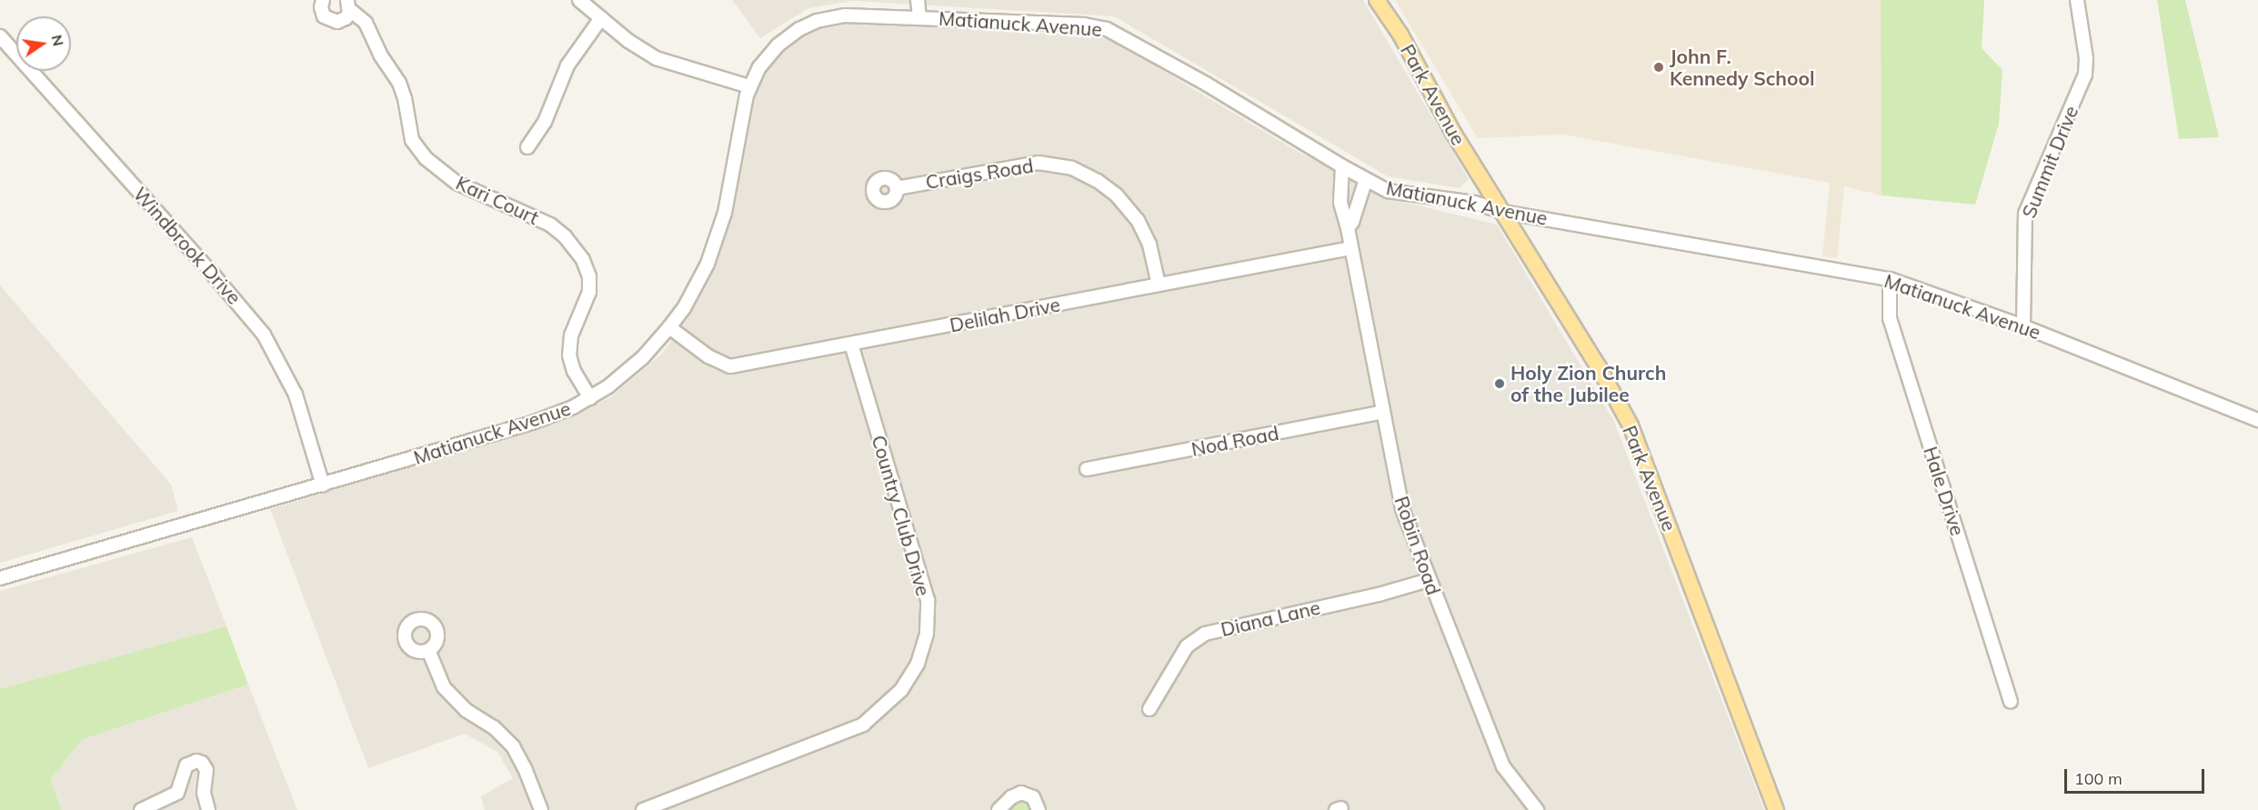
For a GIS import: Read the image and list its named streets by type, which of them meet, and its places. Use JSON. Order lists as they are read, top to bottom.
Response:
{
  "streets": {
    "main road": ["Park Avenue"],
    "street": [
      "Matianuck Avenue",
      "Summit Drive",
      "Craigs Road",
      "Kari Court",
      "Windbrook Drive",
      "Delilah Drive",
      "Nod Road",
      "Hale Drive",
      "Country Club Drive",
      "Robin Road",
      "Diana Lane"
    ]
  },
  "crossings": [
    ["Matianuck Avenue", "Park Avenue"],
    ["Matianuck Avenue", "Summit Drive"],
    ["Matianuck Avenue", "Kari Court"],
    ["Matianuck Avenue", "Windbrook Drive"],
    ["Matianuck Avenue", "Delilah Drive"],
    ["Matianuck Avenue", "Hale Drive"],
    ["Matianuck Avenue", "Robin Road"],
    ["Craigs Road", "Delilah Drive"],
    ["Delilah Drive", "Country Club Drive"],
    ["Delilah Drive", "Robin Road"],
    ["Nod Road", "Robin Road"],
    ["Robin Road", "Diana Lane"]
  ],
  "places": ["John F. Kennedy School", "Holy Zion Church of the Jubilee"],
  "scale_bar": "100 m",
  "north": "right"
}
